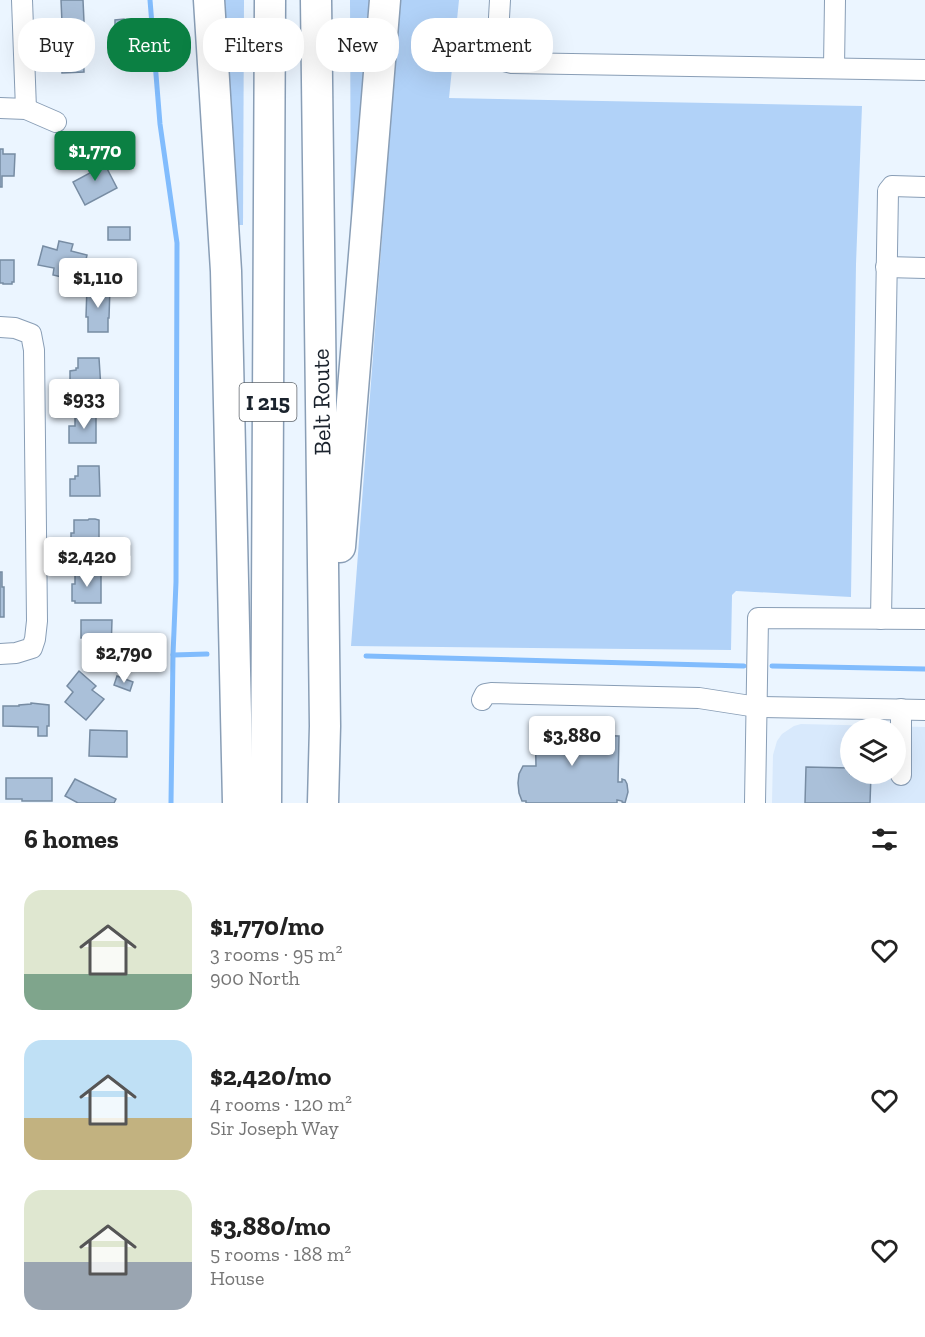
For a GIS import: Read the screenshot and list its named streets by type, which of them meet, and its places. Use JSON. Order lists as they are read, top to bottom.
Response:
{
  "streets": {
    "highway": ["I 215", "Belt Route"]
  },
  "page": {
    "chip": [
      "Buy",
      "Rent",
      "Filters",
      "New",
      "Apartment"
    ],
    "price": [
      "$1,770",
      "$1,110",
      "$933",
      "$2,420",
      "$2,790",
      "$3,880"
    ],
    "heading": "6 homes",
    "list": [
      {
        "name": "$1,770/mo",
        "note": "3 rooms · 95 m² · 900 North"
      },
      {
        "name": "$2,420/mo",
        "note": "4 rooms · 120 m² · Sir Joseph Way"
      },
      {
        "name": "$3,880/mo",
        "note": "5 rooms · 188 m² · House"
      }
    ]
  }
}
